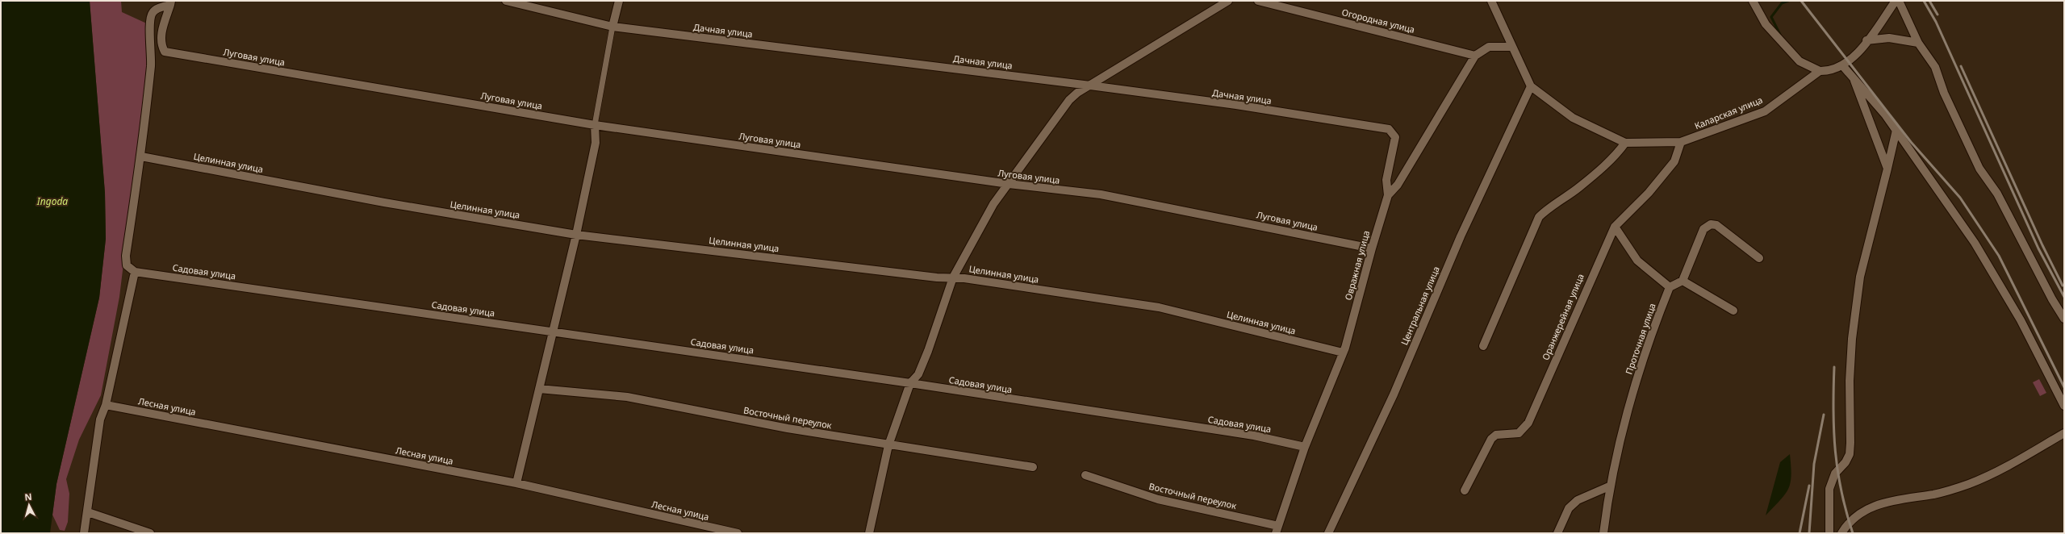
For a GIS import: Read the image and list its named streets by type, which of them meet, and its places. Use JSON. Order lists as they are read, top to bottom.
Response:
{
  "streets": {
    "street": [
      "Огородная улица",
      "Дачная улица",
      "Луговая улица",
      "Каларская улица",
      "Целинная улица",
      "Овражная улица",
      "Садовая улица",
      "Центральная улица",
      "Оранжерейная улица",
      "Проточная улица",
      "Лесная улица",
      "Восточный переулок"
    ]
  },
  "crossings": [
    ["Огородная улица", "Овражная улица"],
    ["Дачная улица", "Овражная улица"],
    ["Луговая улица", "Овражная улица"],
    ["Каларская улица", "Оранжерейная улица"],
    ["Целинная улица", "Овражная улица"],
    ["Овражная улица", "Садовая улица"],
    ["Овражная улица", "Восточный переулок"]
  ],
  "water": ["Ingoda"],
  "north": "top"
}
